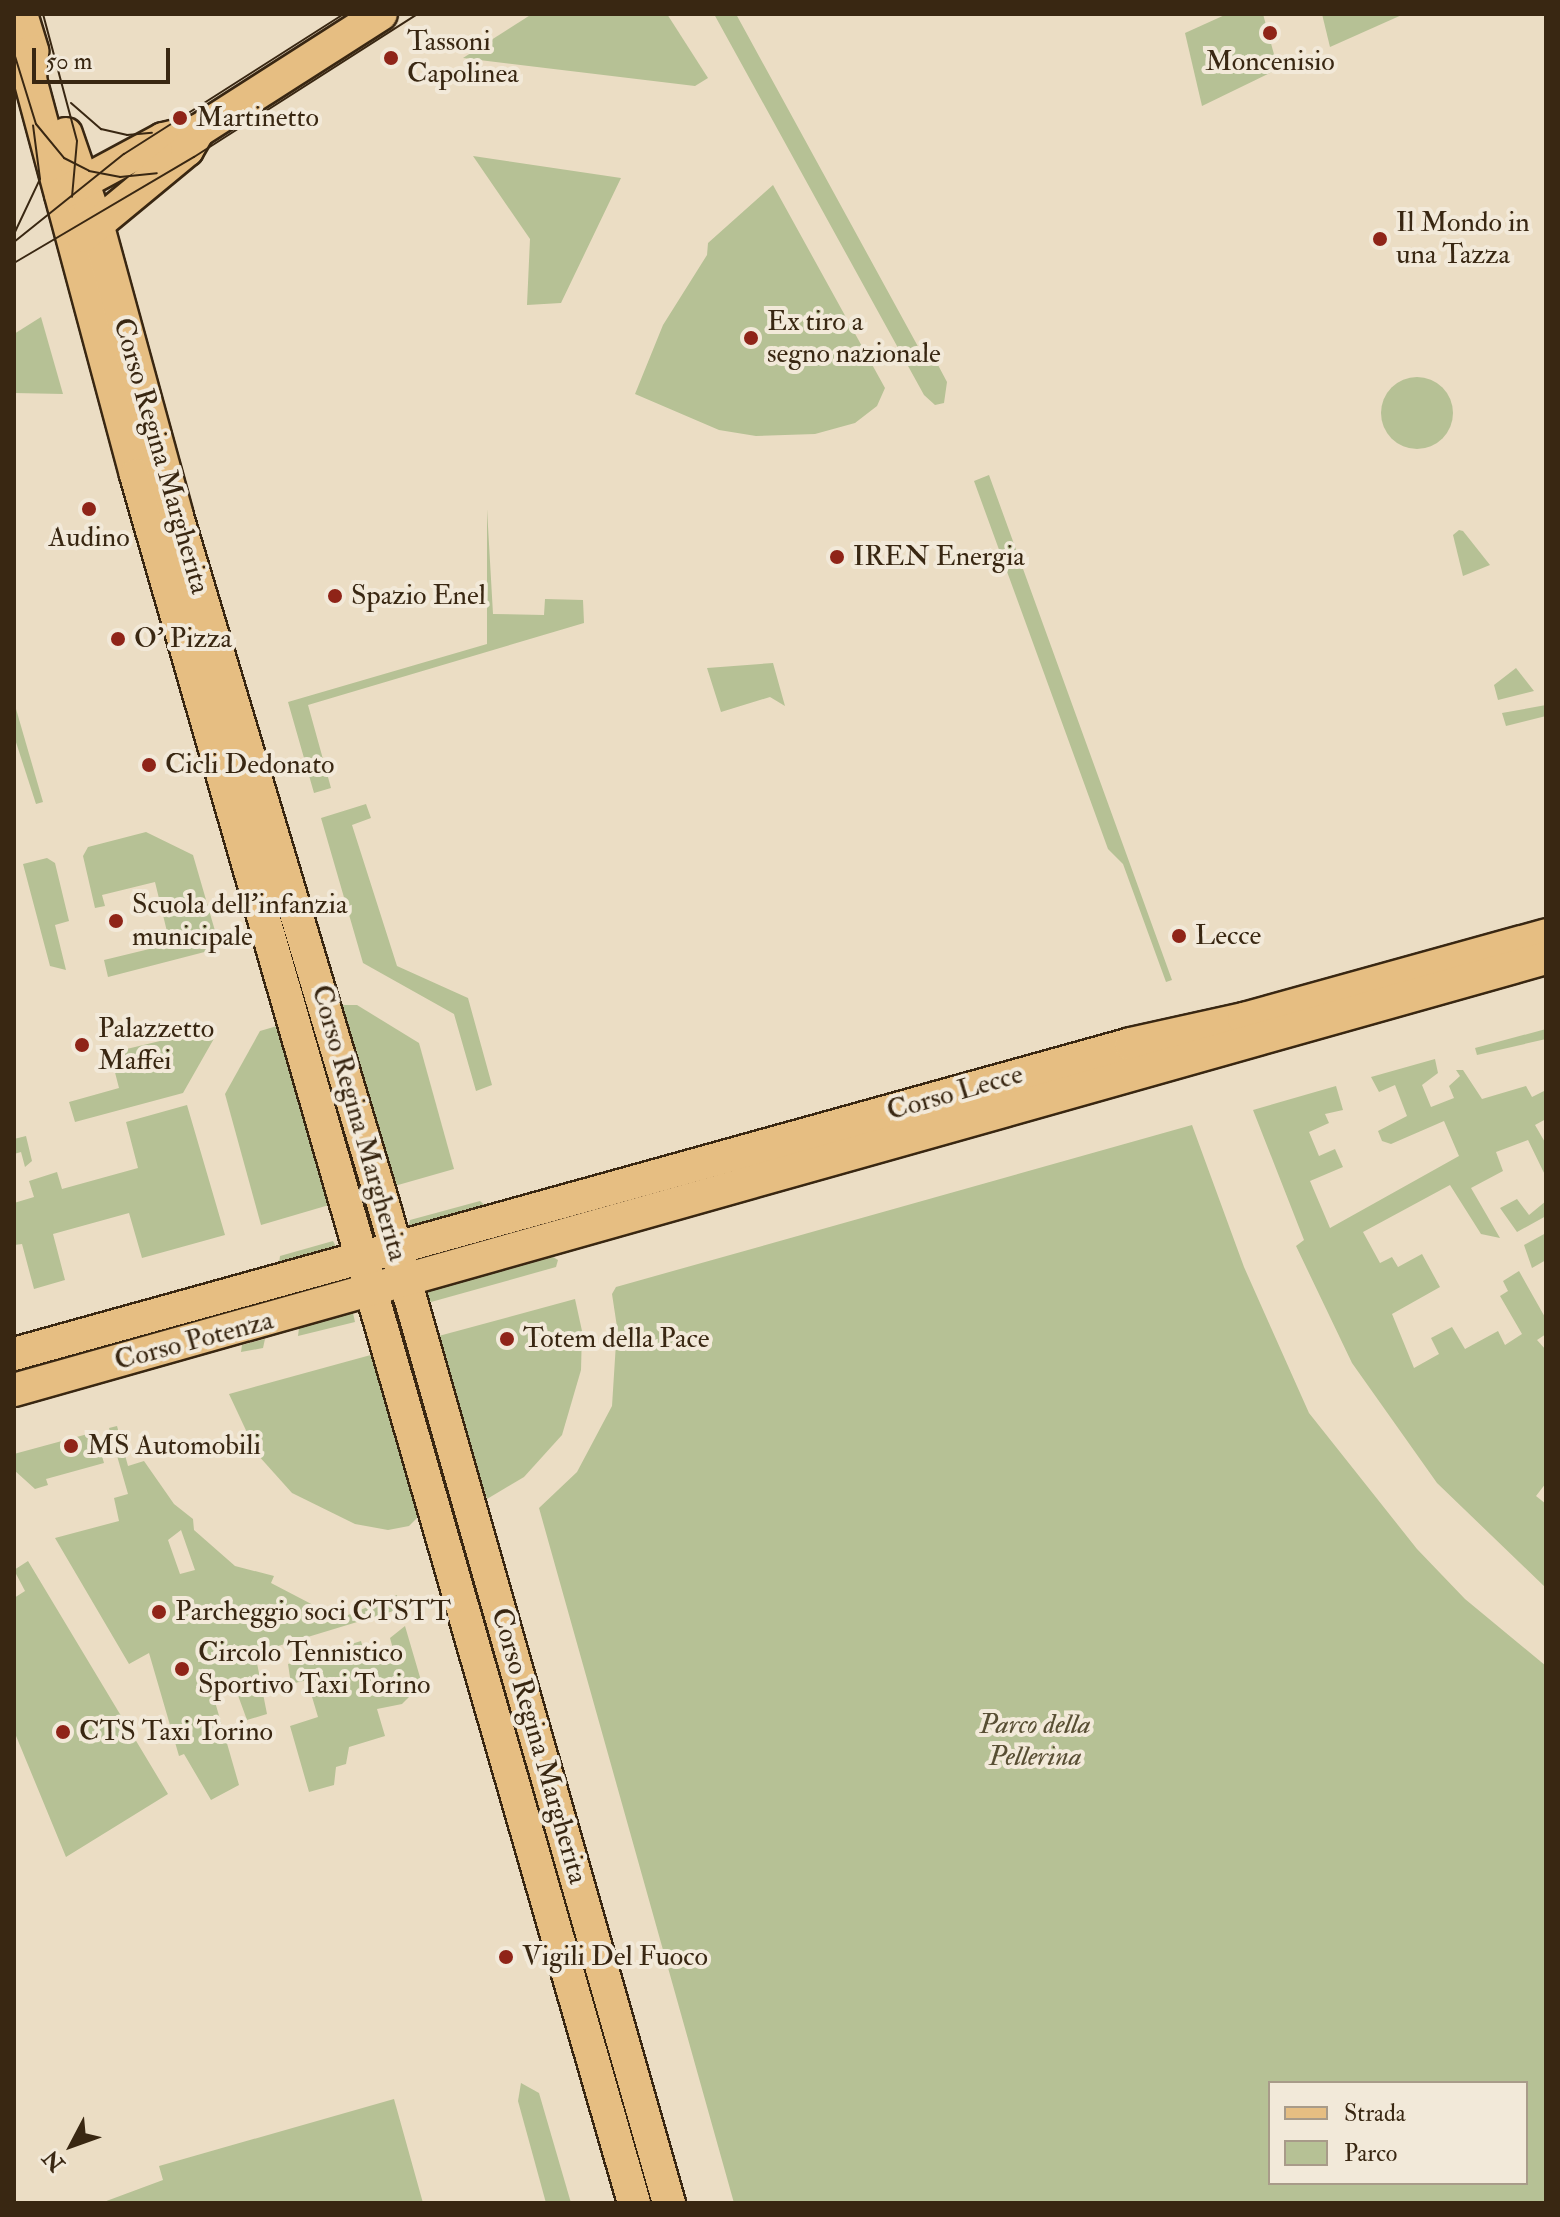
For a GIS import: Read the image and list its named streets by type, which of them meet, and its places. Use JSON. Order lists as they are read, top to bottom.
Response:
{
  "streets": {
    "main road": ["Corso Regina Margherita", "Corso Lecce", "Corso Potenza"]
  },
  "crossings": [
    ["Corso Regina Margherita", "Corso Lecce"],
    ["Corso Regina Margherita", "Corso Potenza"],
    ["Corso Lecce", "Corso Potenza"]
  ],
  "parks": ["Parco della Pellerina"],
  "places": [
    "Moncenisio",
    "Tassoni Capolinea",
    "Martinetto",
    "Il Mondo in una Tazza",
    "Ex tiro a segno nazionale",
    "Audino",
    "IREN Energia",
    "Spazio Enel",
    "O' Pizza",
    "Cicli Dedonato",
    "Scuola dell'infanzia municipale",
    "Lecce",
    "Palazzetto Maffei",
    "Totem della Pace",
    "MS Automobili",
    "Parcheggio soci CTSTT",
    "Circolo Tennistico Sportivo Taxi Torino",
    "CTS Taxi Torino",
    "Vigili Del Fuoco"
  ],
  "legend": ["Strada", "Parco"],
  "scale_bar": "50 m",
  "north": "bottom left"
}
